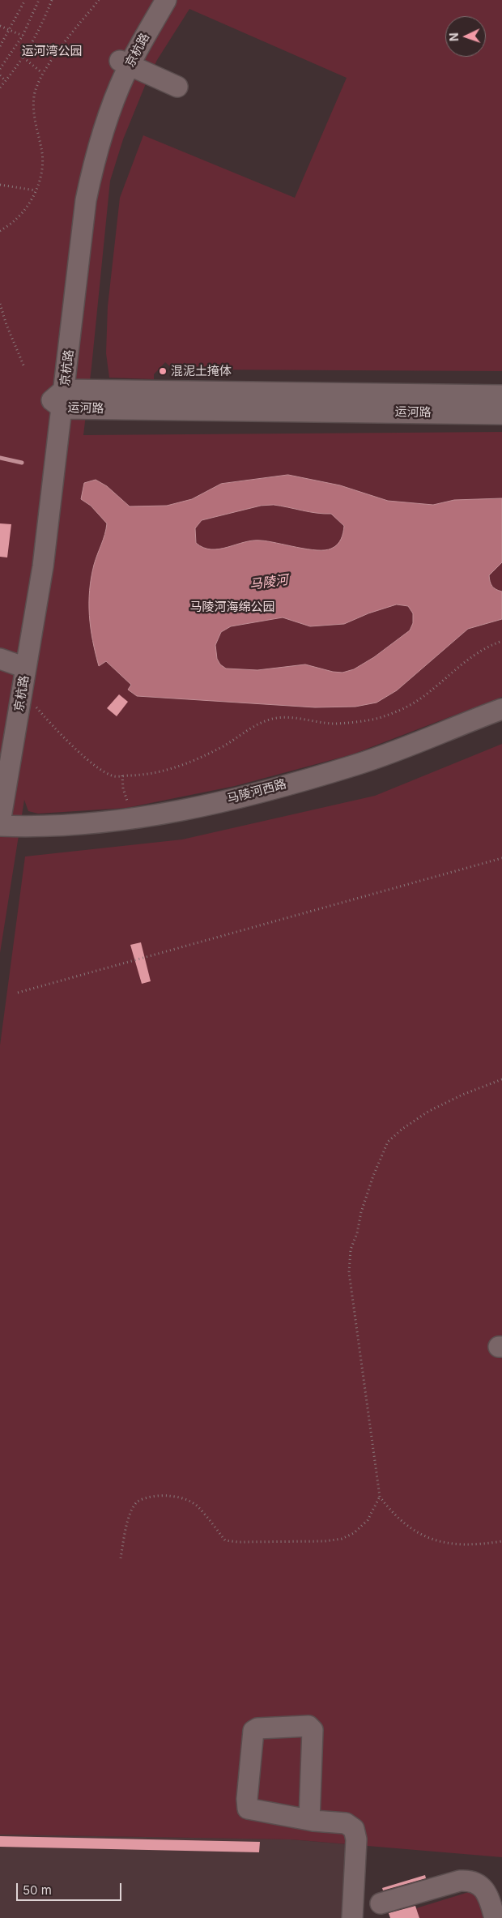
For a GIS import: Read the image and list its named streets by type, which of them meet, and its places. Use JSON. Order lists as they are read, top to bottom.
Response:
{
  "streets": {
    "street": ["京杭路", "运河路", "马陵河西路"]
  },
  "crossings": [
    ["京杭路", "运河路"]
  ],
  "water": ["马陵河"],
  "parks": ["运河湾公园", "马陵河海绵公园"],
  "places": ["混泥土掩体"],
  "scale_bar": "50 m",
  "north": "left"
}
